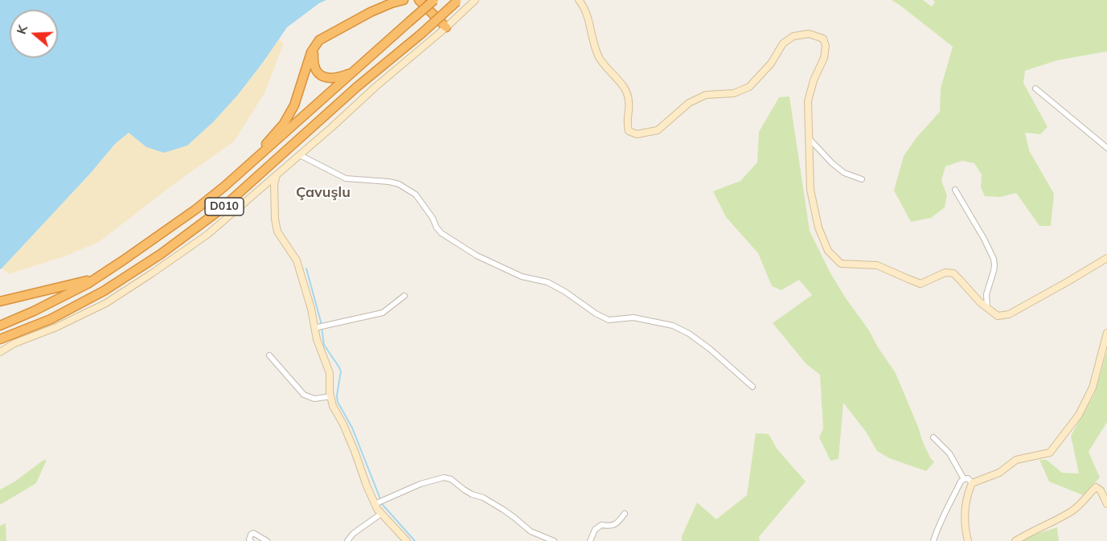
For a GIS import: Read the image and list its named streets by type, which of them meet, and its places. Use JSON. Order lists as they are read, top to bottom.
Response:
{
  "streets": {
    "highway": ["D010"]
  },
  "districts": ["Çavuşlu"],
  "north": "left"
}
